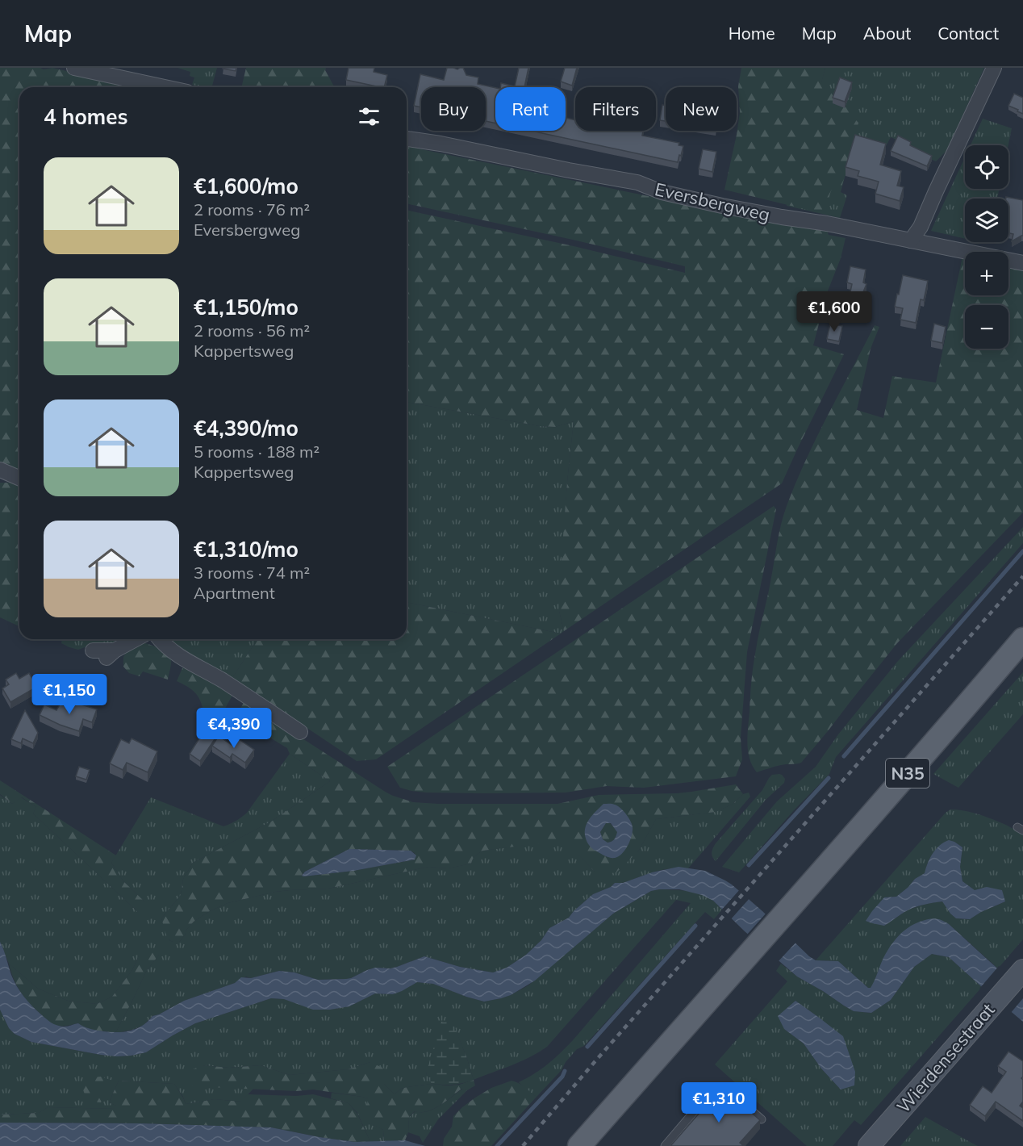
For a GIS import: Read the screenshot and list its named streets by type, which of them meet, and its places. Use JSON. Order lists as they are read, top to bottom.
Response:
{
  "streets": {
    "main road": ["N35"],
    "street": ["Eversbergweg", "Wierdensestraat"]
  },
  "page": {
    "header": "Map",
    "nav": [
      "Home",
      "Map",
      "About",
      "Contact"
    ],
    "chip": [
      "Buy",
      "Rent",
      "Filters",
      "New"
    ],
    "heading": "4 homes",
    "map_buttons": ["+", "−"],
    "list": [
      {
        "name": "€1,600/mo",
        "note": "2 rooms · 76 m² · Eversbergweg"
      },
      {
        "name": "€1,150/mo",
        "note": "2 rooms · 56 m² · Kappertsweg"
      },
      {
        "name": "€4,390/mo",
        "note": "5 rooms · 188 m² · Kappertsweg"
      },
      {
        "name": "€1,310/mo",
        "note": "3 rooms · 74 m² · Apartment"
      }
    ],
    "price": [
      "€1,600",
      "€1,150",
      "€4,390",
      "€1,310"
    ]
  }
}
